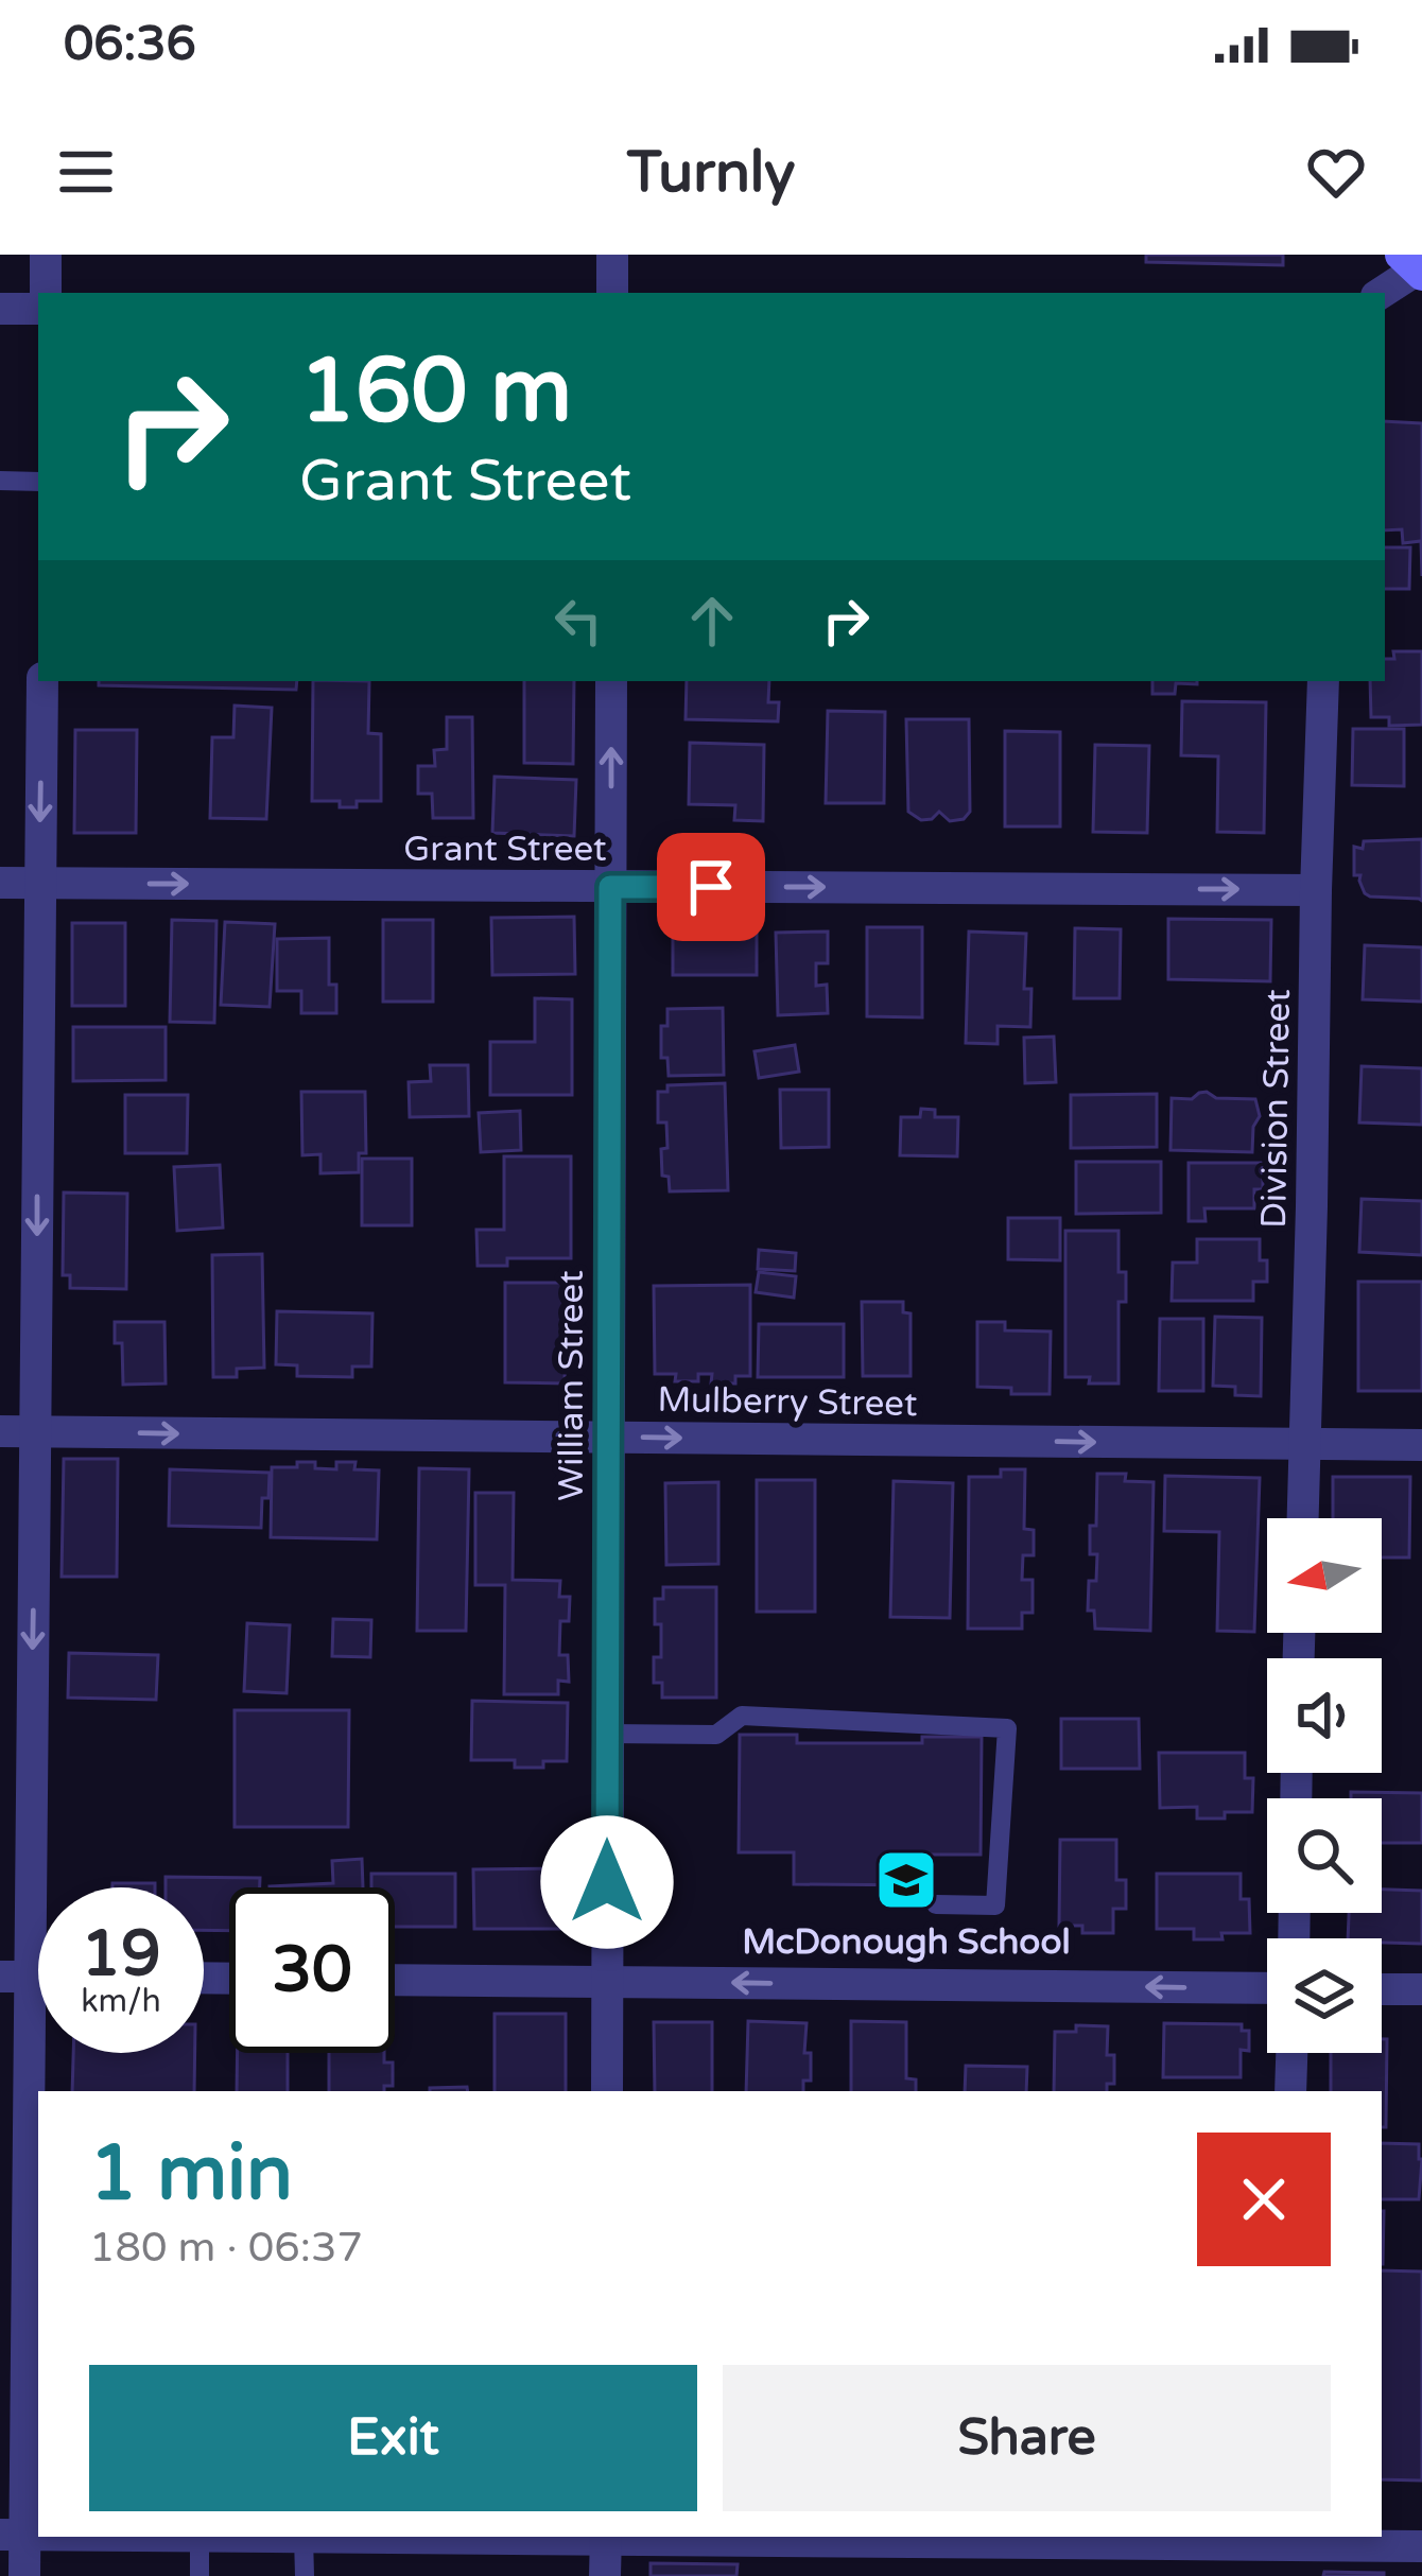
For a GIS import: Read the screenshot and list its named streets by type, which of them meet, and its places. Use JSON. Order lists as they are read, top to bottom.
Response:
{
  "streets": {
    "street": [
      "Grant Street",
      "Division Street",
      "William Street",
      "Mulberry Street"
    ]
  },
  "crossings": [
    ["Grant Street", "Division Street"],
    ["Grant Street", "William Street"],
    ["Division Street", "Mulberry Street"],
    ["William Street", "Mulberry Street"]
  ],
  "one_way": ["Grant Street", "Mulberry Street"],
  "places": {
    "school or university": ["McDonough School"]
  },
  "north": "left",
  "page": {
    "status": "06:36",
    "header": "Turnly",
    "turn": ["160 m", "Grant Street"],
    "speed": "19 km/h",
    "limit": "30",
    "heading": ["1 min", "180 m · 06:37"],
    "buttons": ["Exit", "Share"]
  }
}
